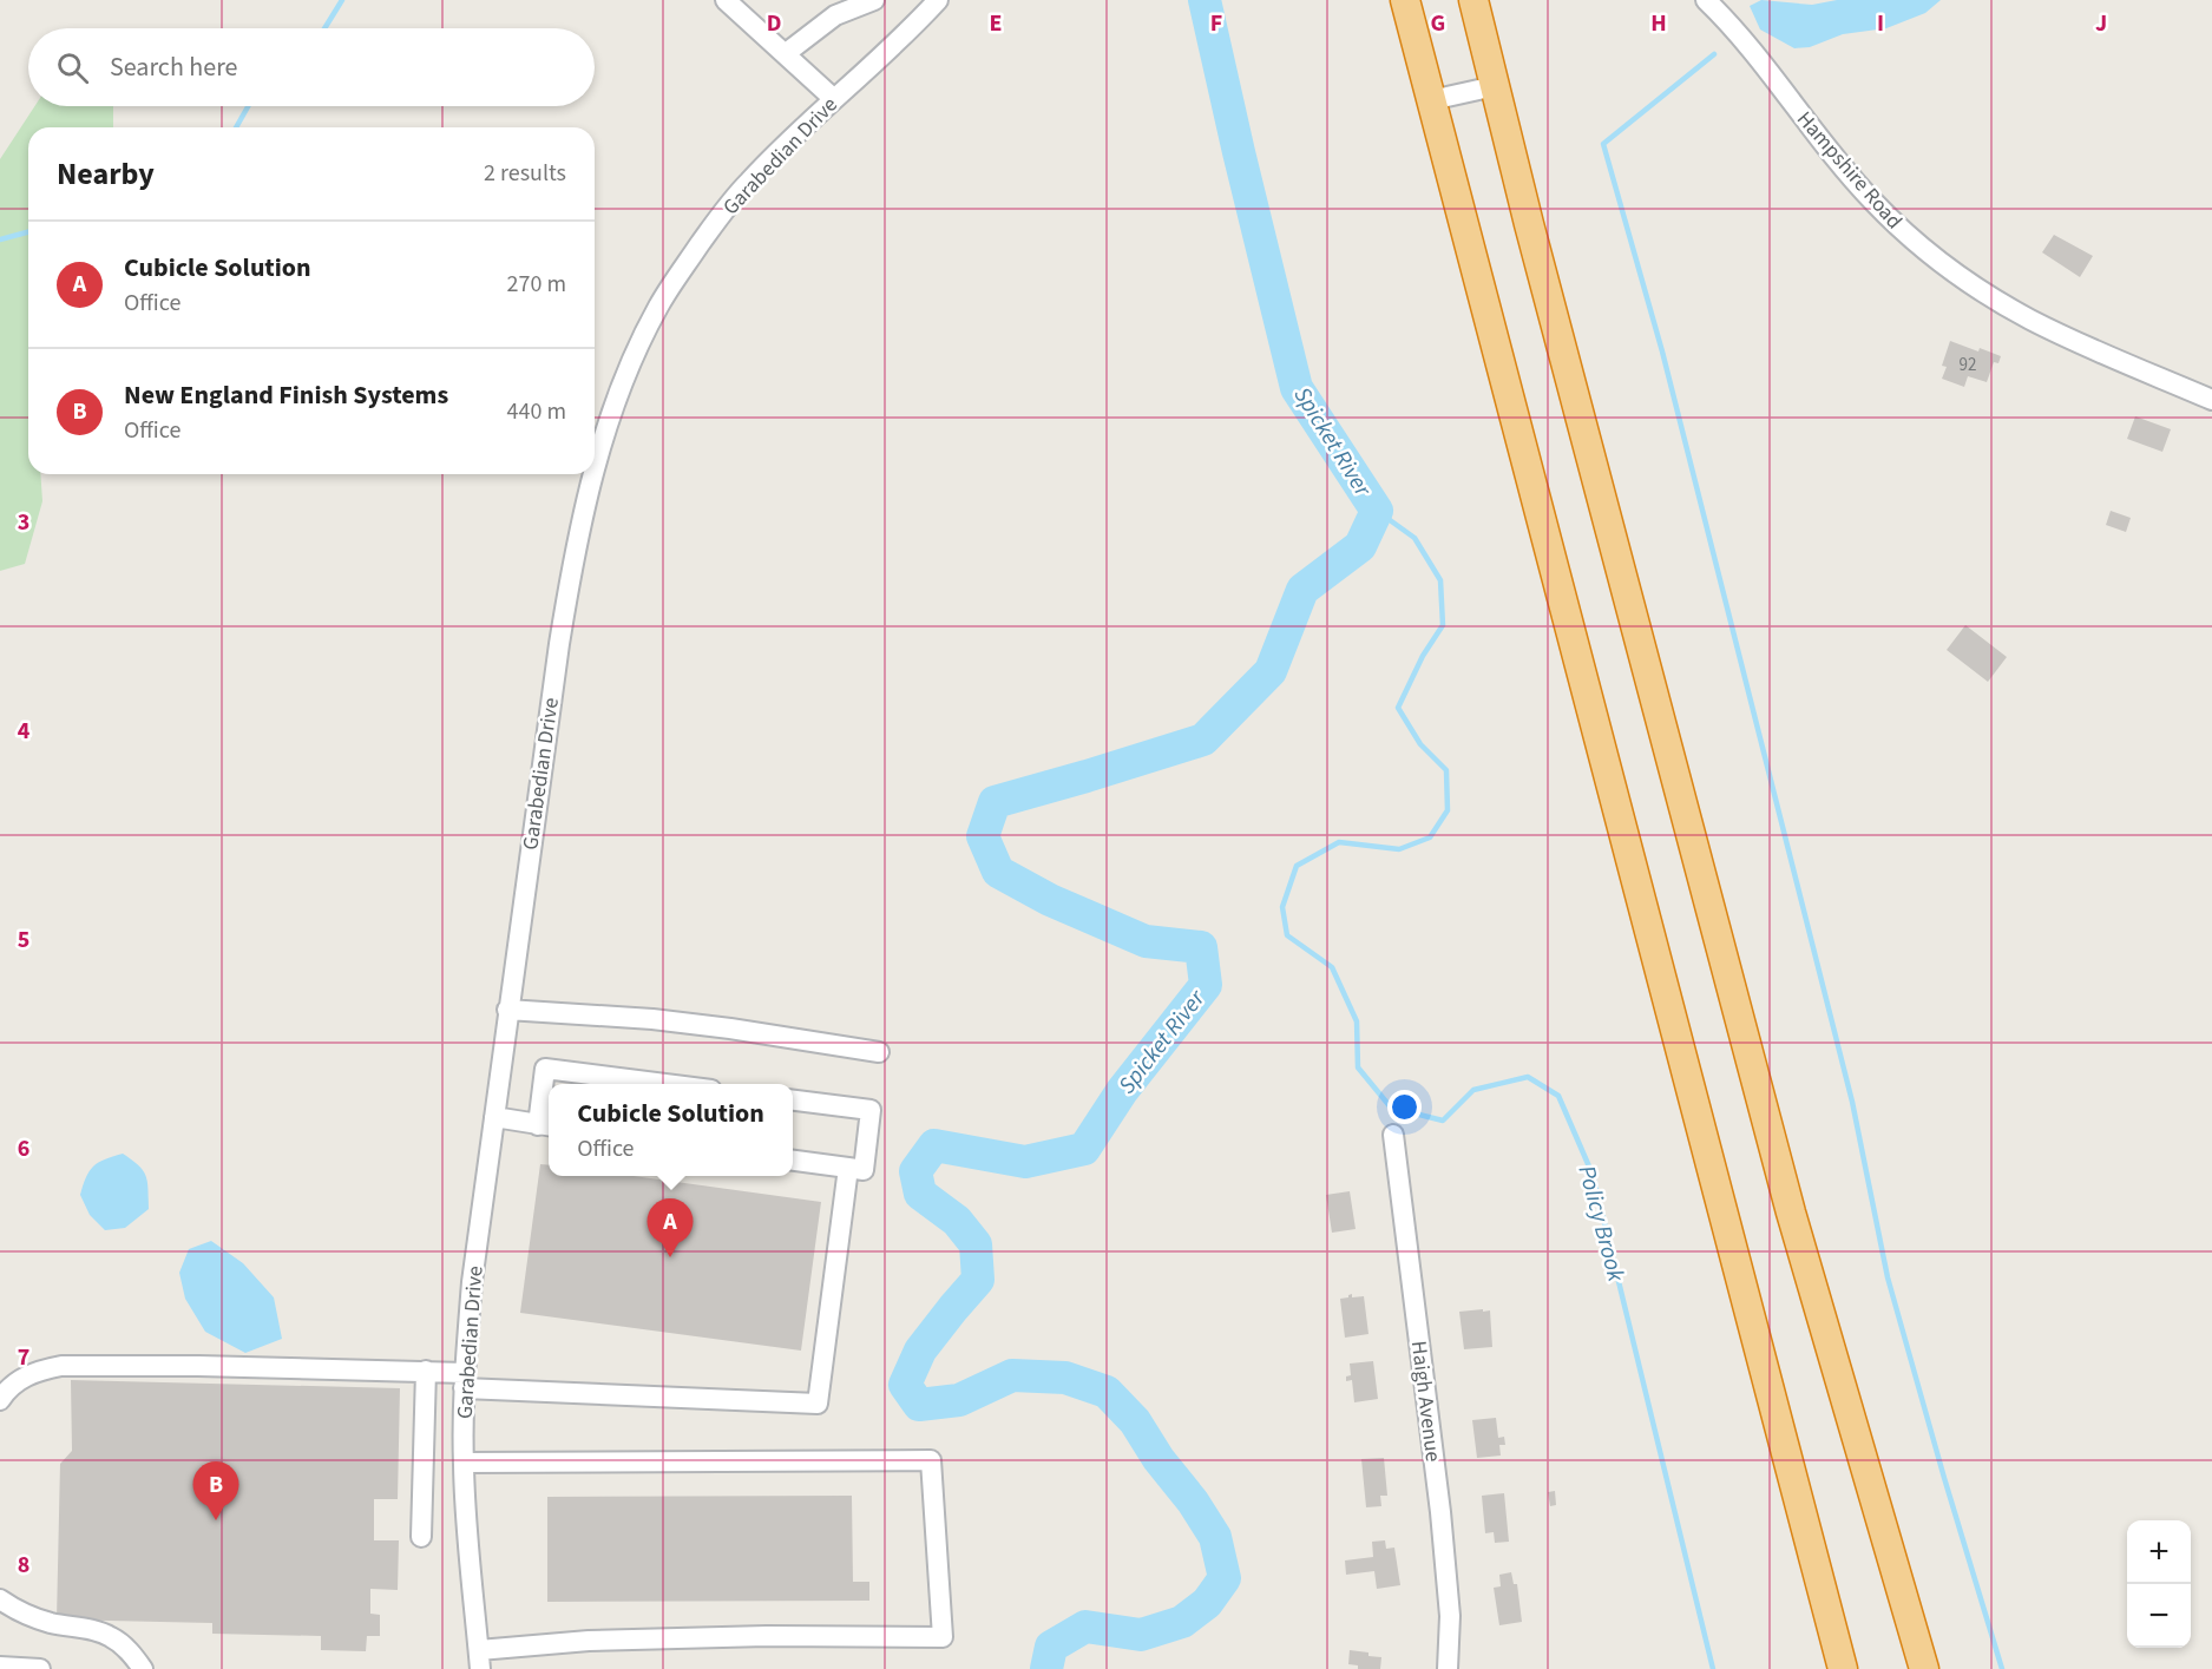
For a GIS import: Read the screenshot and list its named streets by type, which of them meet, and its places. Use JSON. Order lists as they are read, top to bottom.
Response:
{
  "streets": {
    "street": ["Garabedian Drive", "Hampshire Road", "Haigh Avenue"]
  },
  "water": ["Spicket River", "Policy Brook"],
  "house_numbers": ["92"],
  "page": {
    "search": "Search here",
    "heading": ["Nearby", "2 results"],
    "list": [
      {
        "mark": "A",
        "name": "Cubicle Solution",
        "note": "Office",
        "value": "270 m"
      },
      {
        "mark": "B",
        "name": "New England Finish Systems",
        "note": "Office",
        "value": "440 m"
      }
    ],
    "popup": ["Cubicle Solution", "Office"],
    "pins": ["A", "B"],
    "map_buttons": ["+", "−"]
  },
  "grid": {
    "columns": [
      "D",
      "E",
      "F",
      "G",
      "H",
      "I",
      "J"
    ],
    "rows": [
      "3",
      "4",
      "5",
      "6",
      "7",
      "8"
    ]
  }
}
